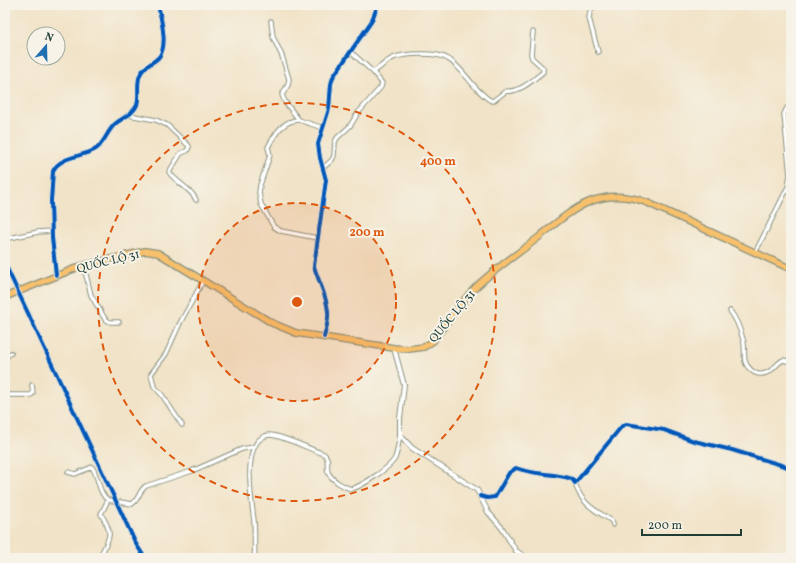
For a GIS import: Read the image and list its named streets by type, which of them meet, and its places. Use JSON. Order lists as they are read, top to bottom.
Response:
{
  "streets": {
    "highway": ["QUỐC LỘ 31"]
  },
  "scale_bar": "200 m",
  "north": "top",
  "rings": ["400 m", "200 m"]
}
